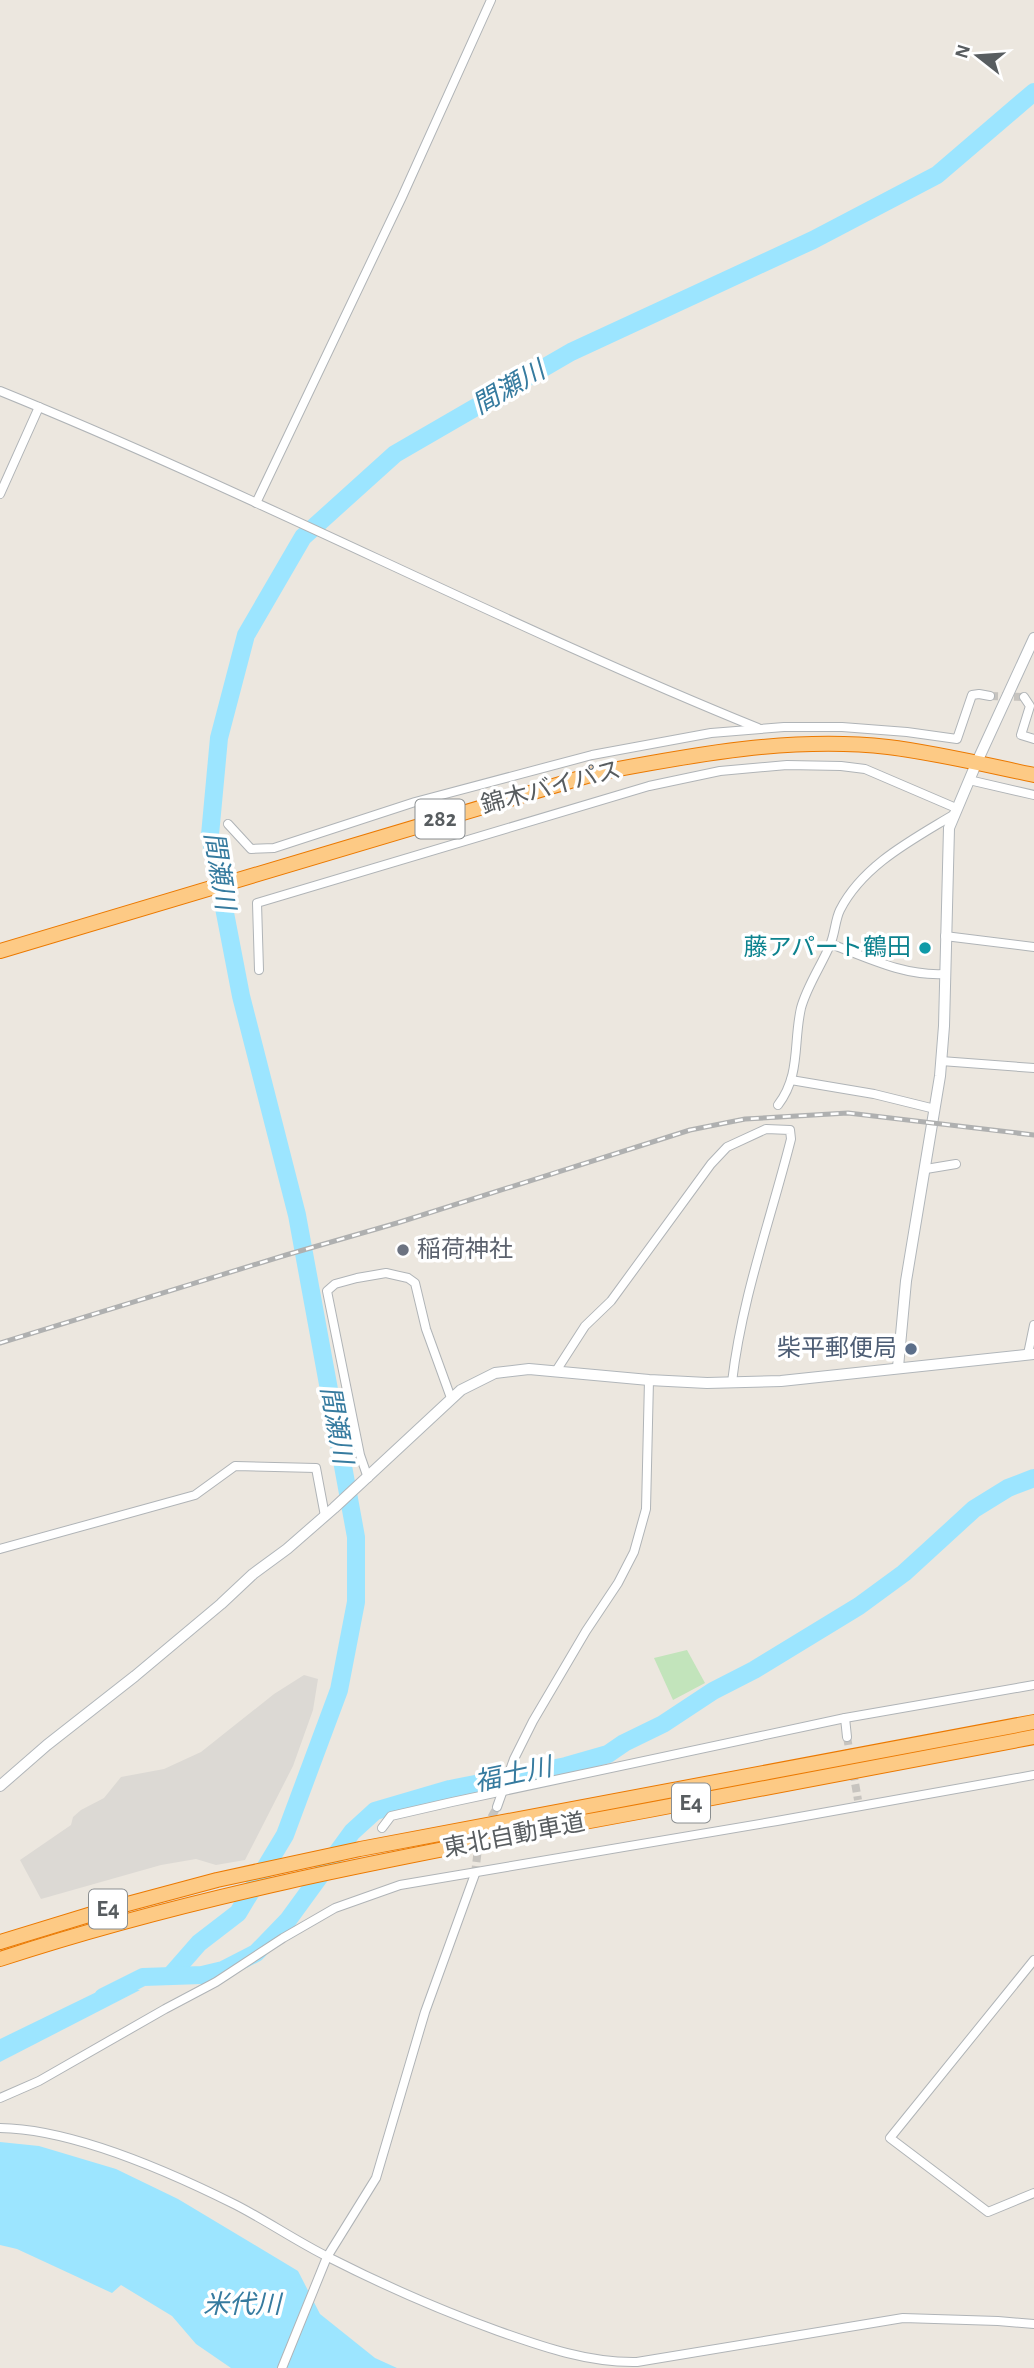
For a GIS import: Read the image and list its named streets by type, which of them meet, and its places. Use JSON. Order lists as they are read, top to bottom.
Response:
{
  "streets": {
    "highway": [
      "錦木バイパス",
      "282",
      "E4",
      "東北自動車道"
    ]
  },
  "water": ["間瀬川", "福士川", "米代川"],
  "places": ["藤アパート鶴田", "稲荷神社", "柴平郵便局"],
  "north": "left"
}
